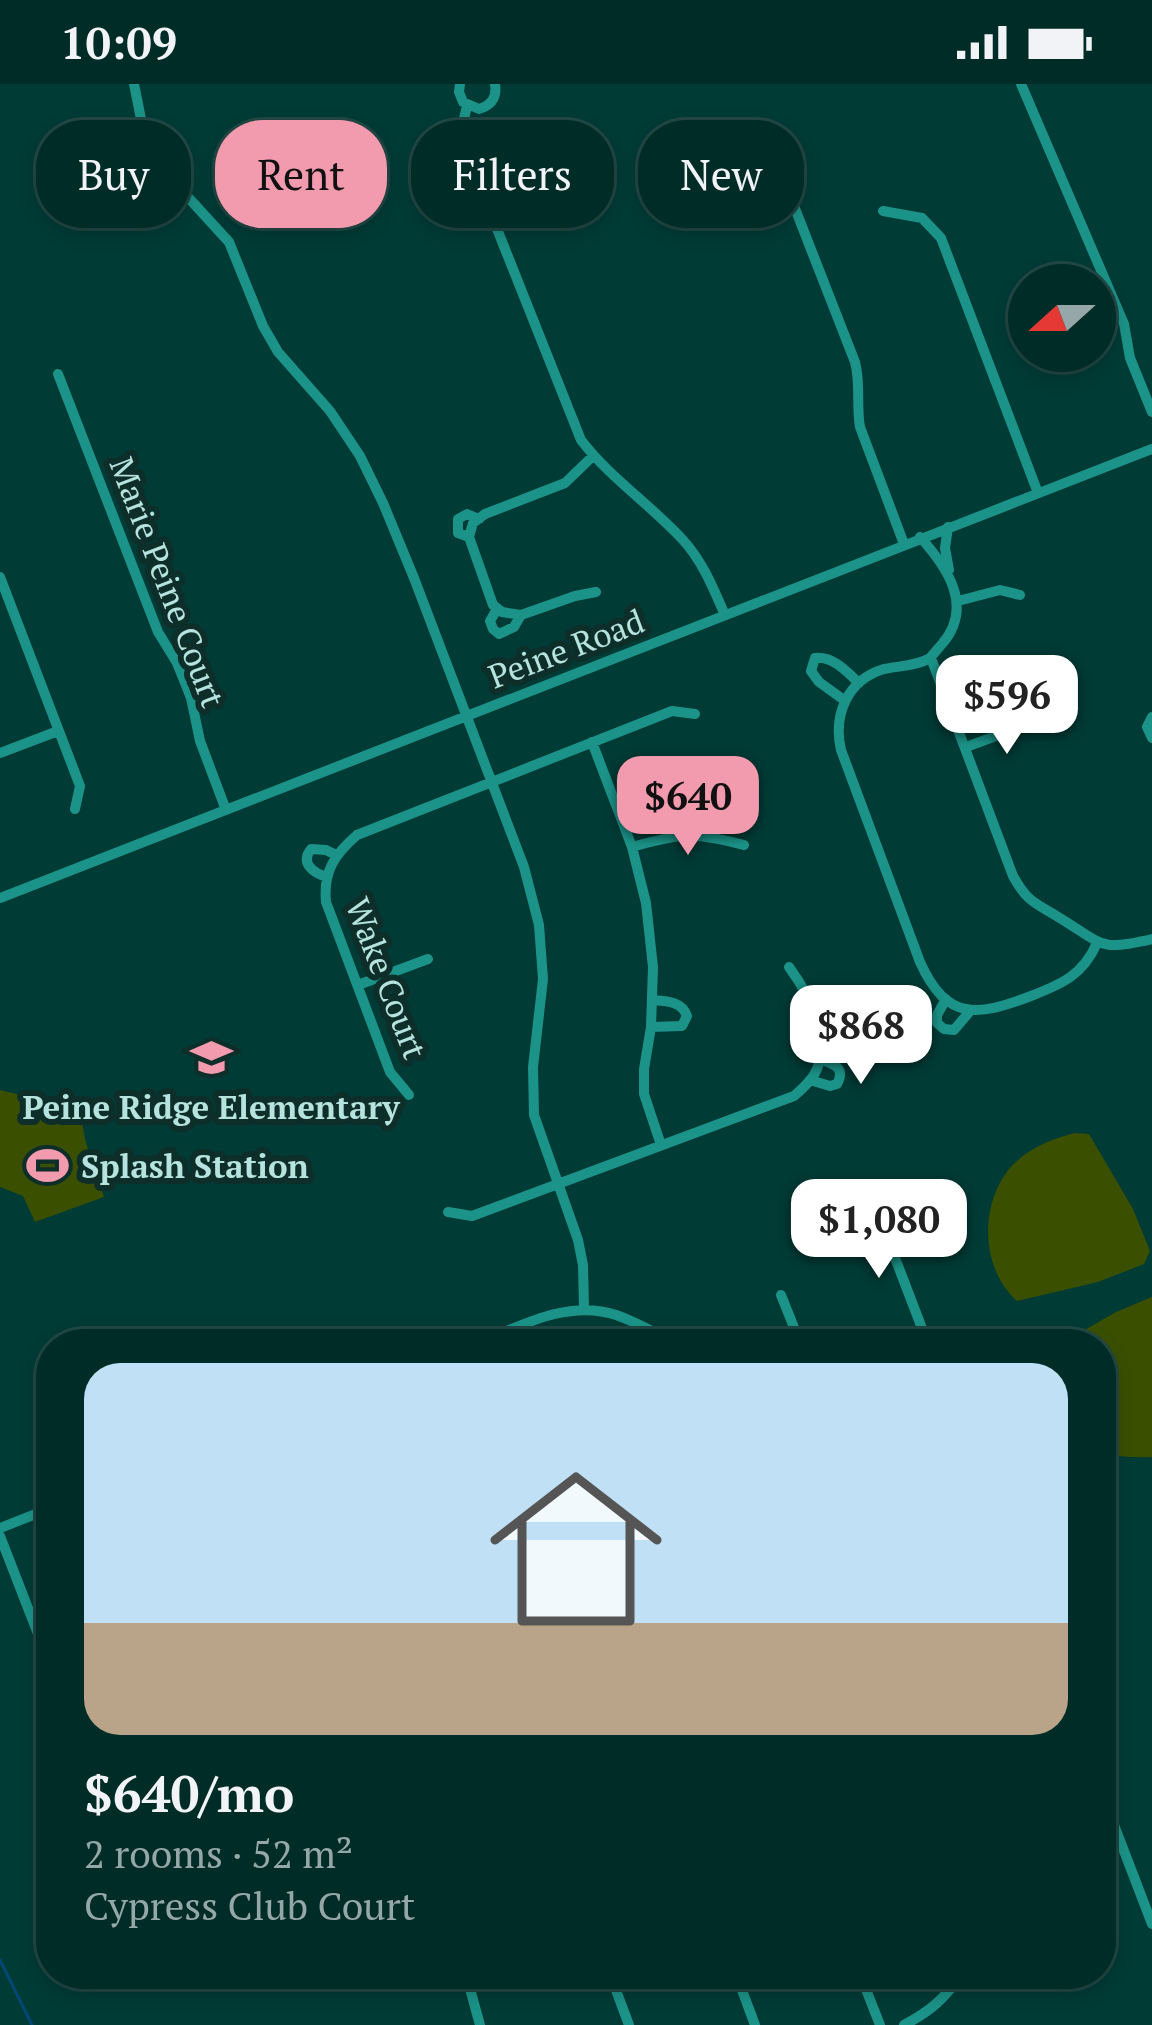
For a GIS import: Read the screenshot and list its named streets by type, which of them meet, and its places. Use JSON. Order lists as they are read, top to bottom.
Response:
{
  "streets": {
    "street": ["Marie Peine Court", "Peine Road", "Wake Court"]
  },
  "crossings": [
    ["Marie Peine Court", "Peine Road"]
  ],
  "places": {
    "school or university": ["Peine Ridge Elementary"],
    "sports": ["Splash Station"]
  },
  "north": "left",
  "page": {
    "status": "10:09",
    "chip": [
      "Buy",
      "Rent",
      "Filters",
      "New"
    ],
    "price": [
      "$596",
      "$640",
      "$868",
      "$1,080"
    ],
    "list": [
      {
        "name": "$640/mo",
        "note": "2 rooms · 52 m² · Cypress Club Court"
      }
    ]
  }
}
